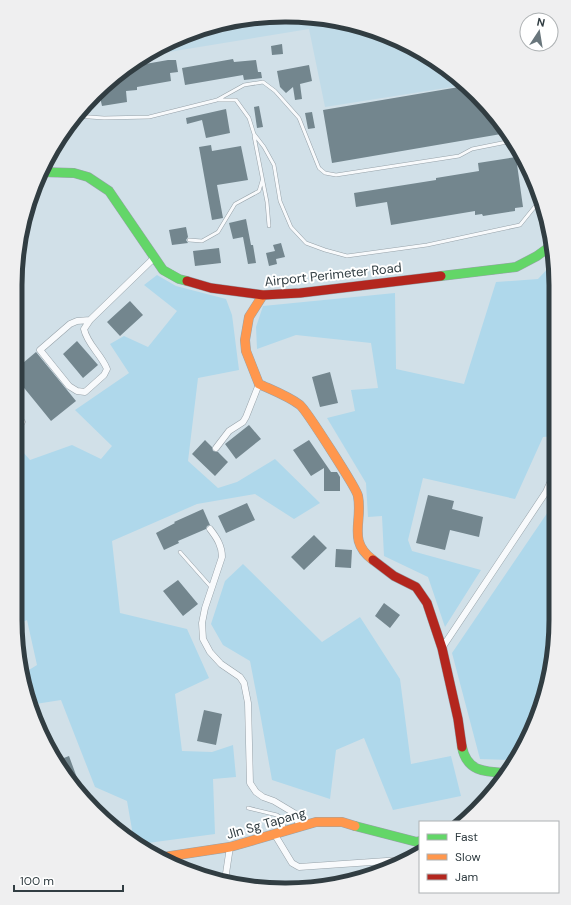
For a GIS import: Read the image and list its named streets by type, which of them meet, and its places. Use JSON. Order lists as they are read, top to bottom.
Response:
{
  "streets": {
    "street": ["Airport Perimeter Road", "Jln Sg Tapang"]
  },
  "legend": ["Fast", "Slow", "Jam"],
  "scale_bar": "100 m",
  "north": "top"
}
